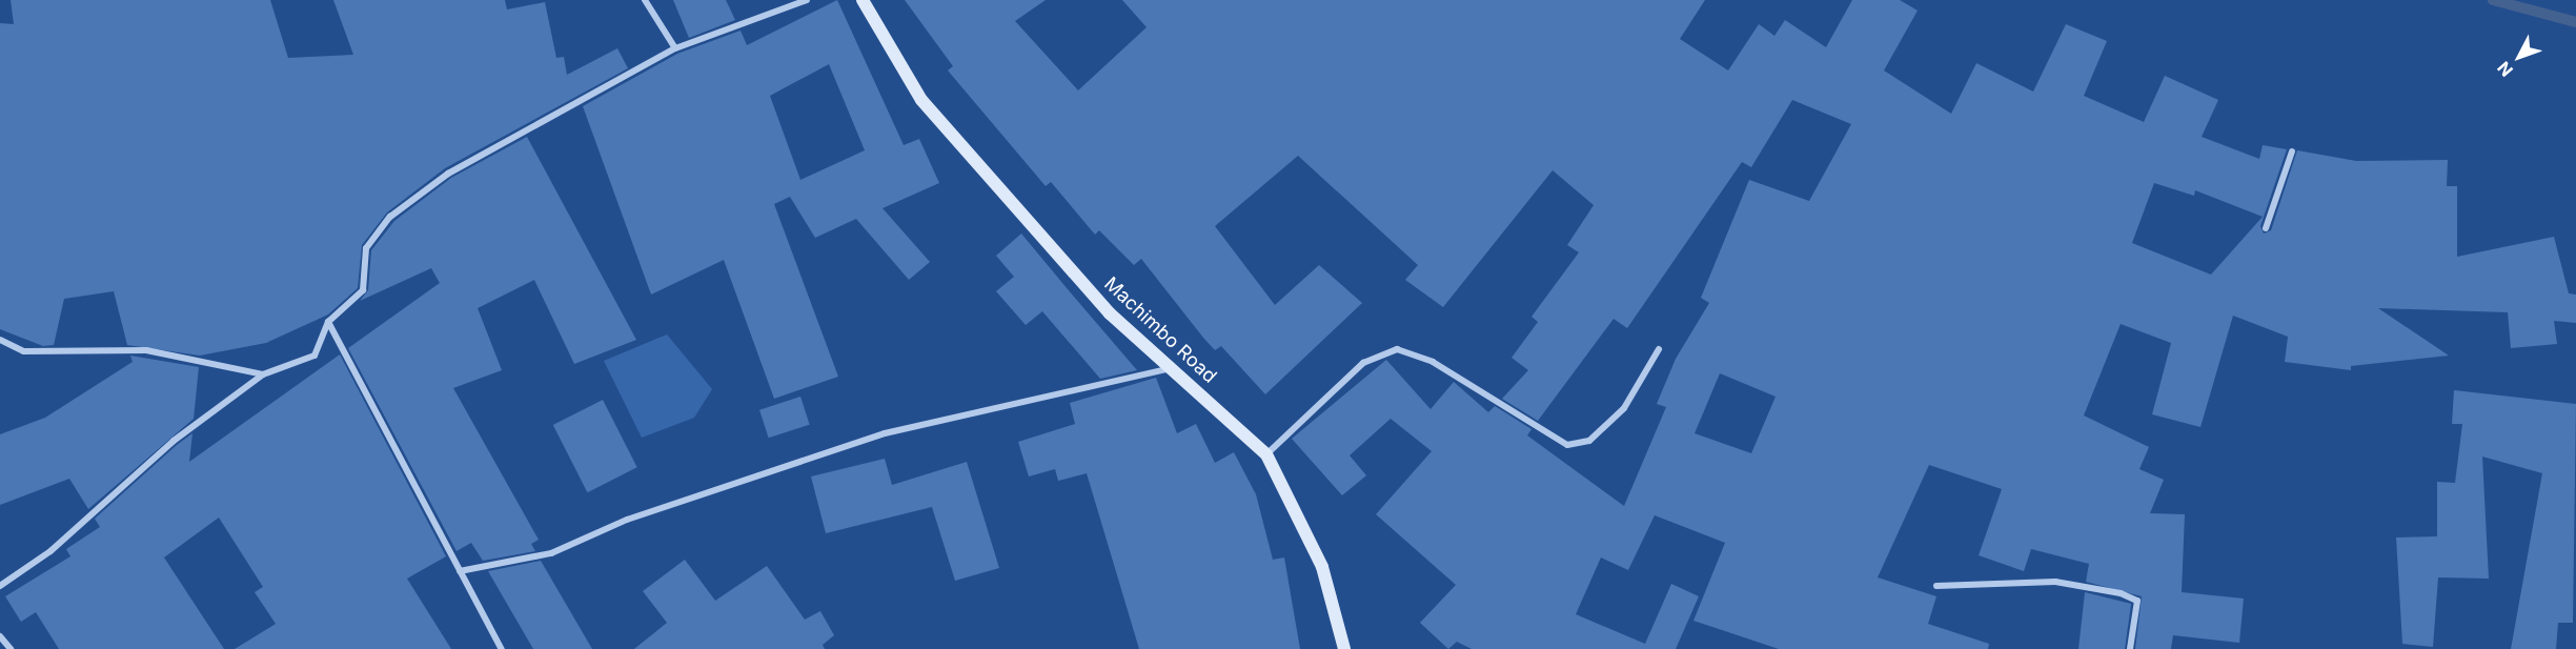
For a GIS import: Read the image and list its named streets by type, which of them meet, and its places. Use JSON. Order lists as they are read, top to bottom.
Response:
{
  "streets": {
    "street": ["Machimbo Road"]
  },
  "north": "bottom left"
}
